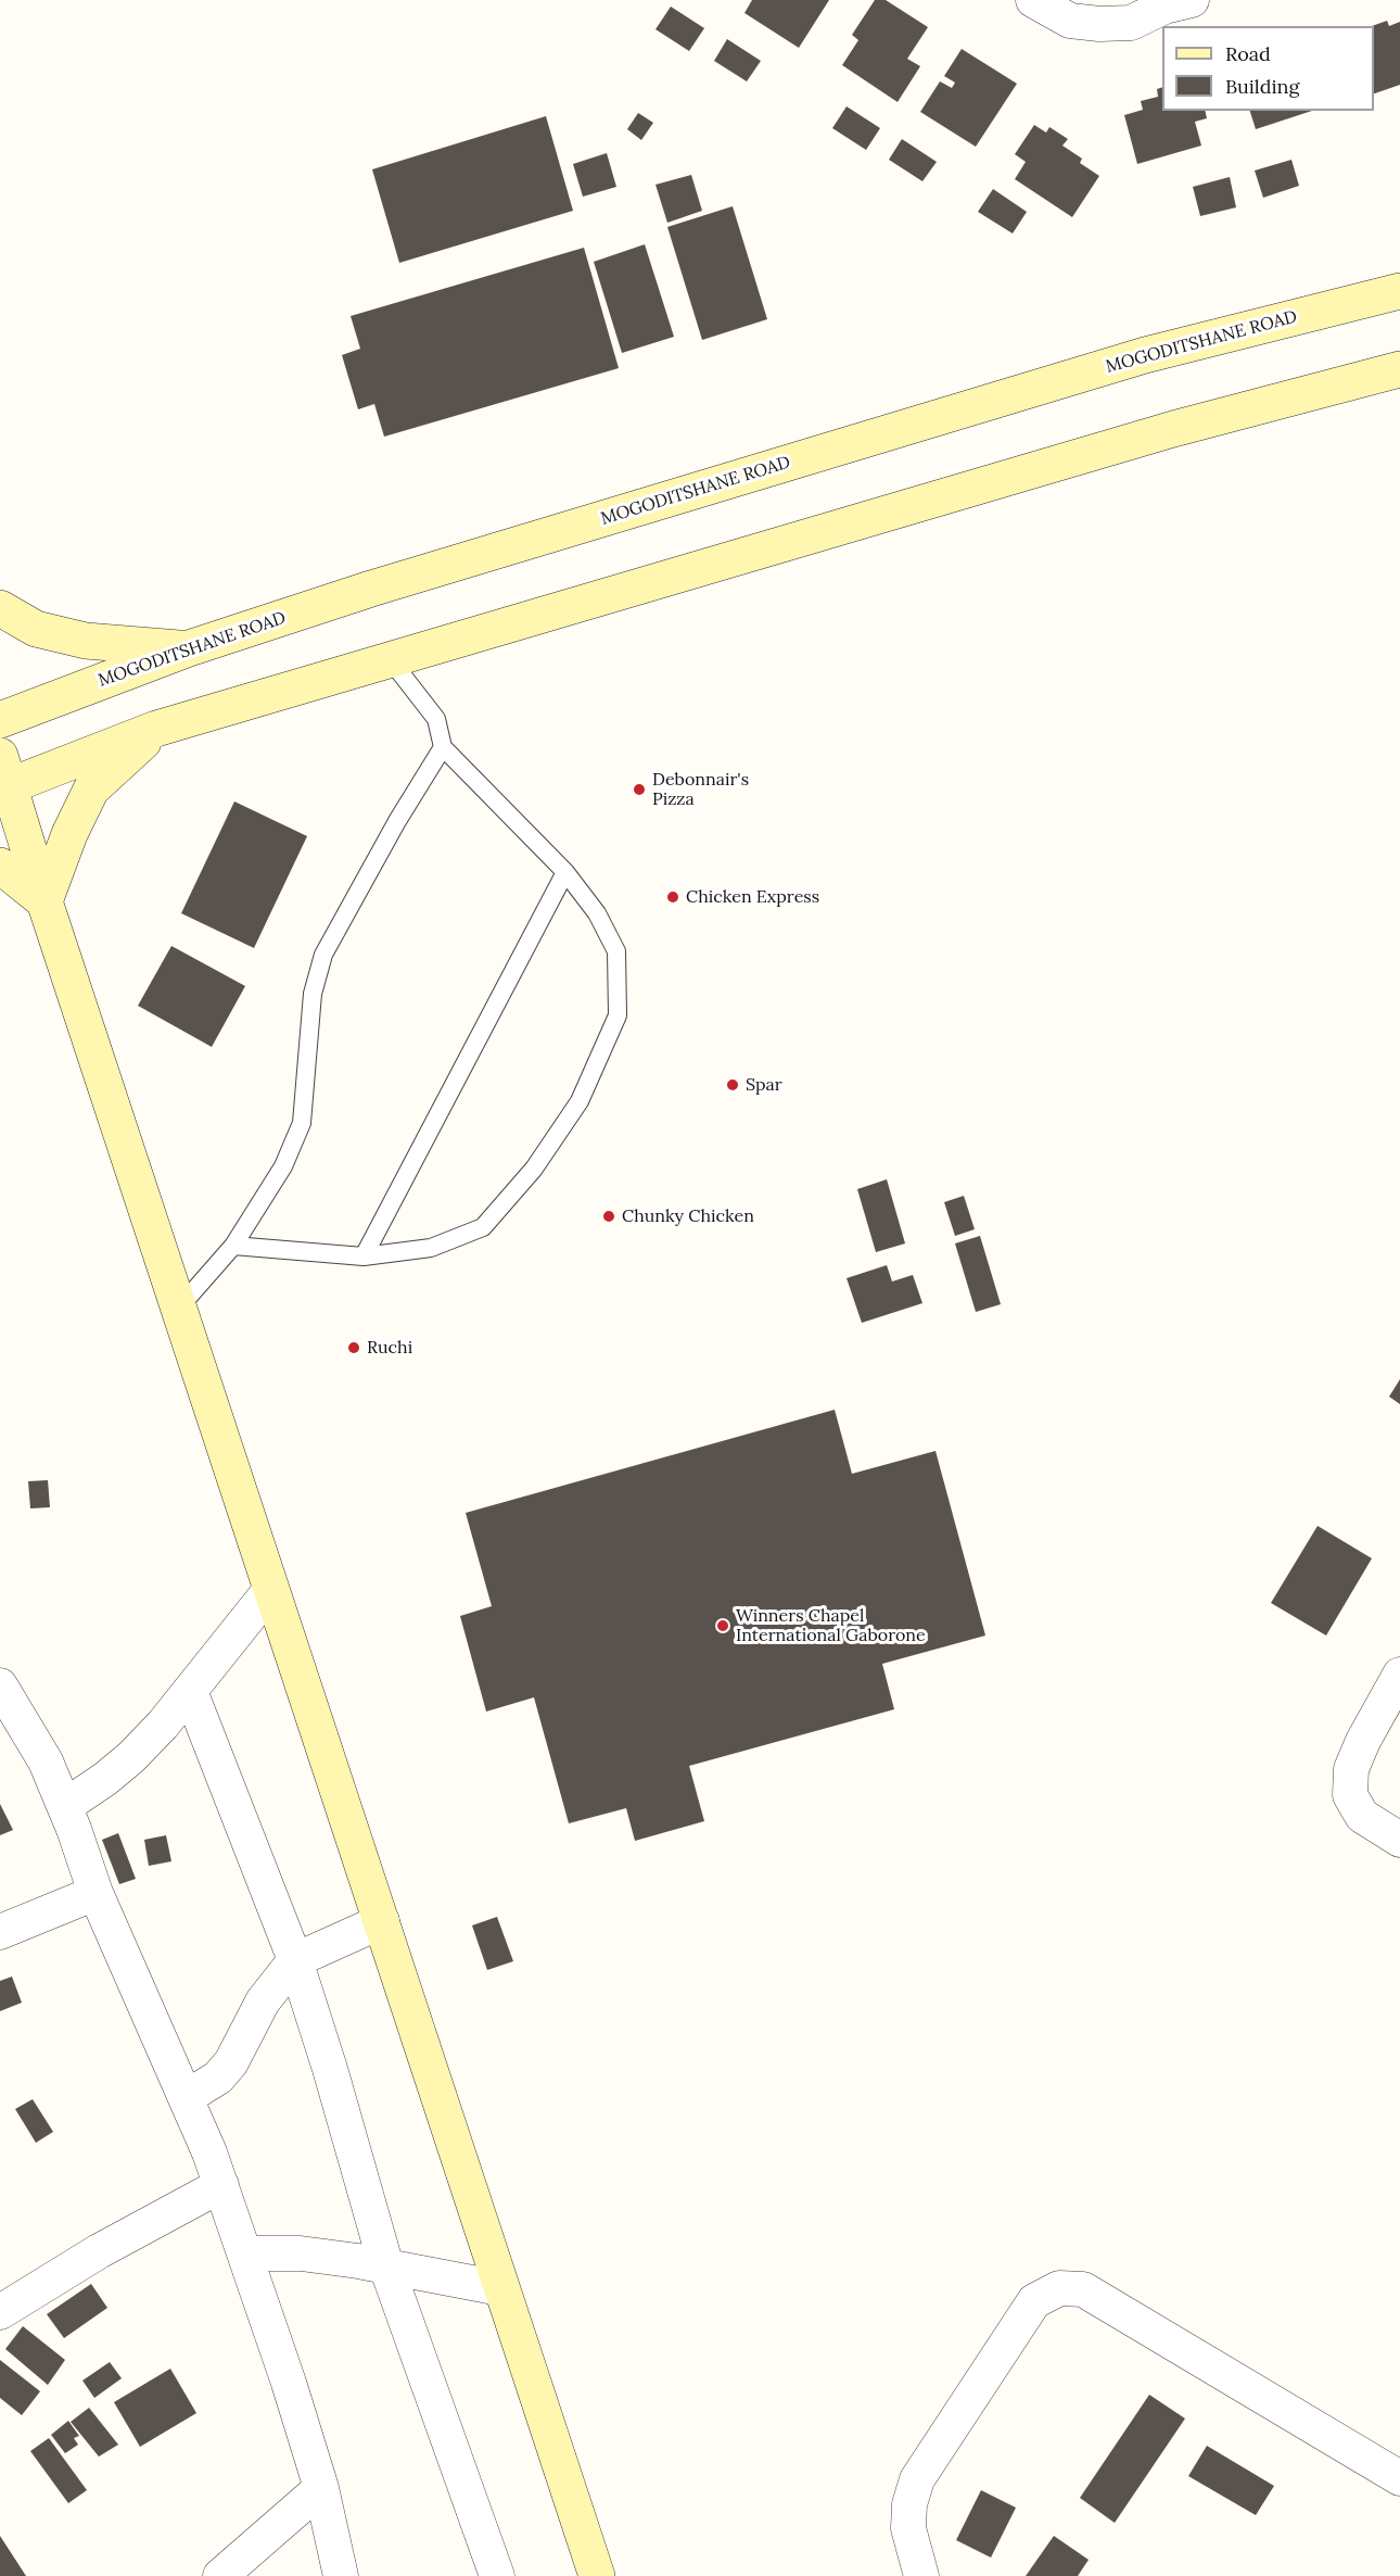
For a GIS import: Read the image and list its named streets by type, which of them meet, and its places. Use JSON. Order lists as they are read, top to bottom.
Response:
{
  "streets": {
    "main road": ["MOGODITSHANE ROAD"]
  },
  "places": [
    "Debonnair's Pizza",
    "Chicken Express",
    "Spar",
    "Chunky Chicken",
    "Ruchi",
    "Winners Chapel International Gaborone"
  ],
  "legend": ["Road", "Building"]
}
